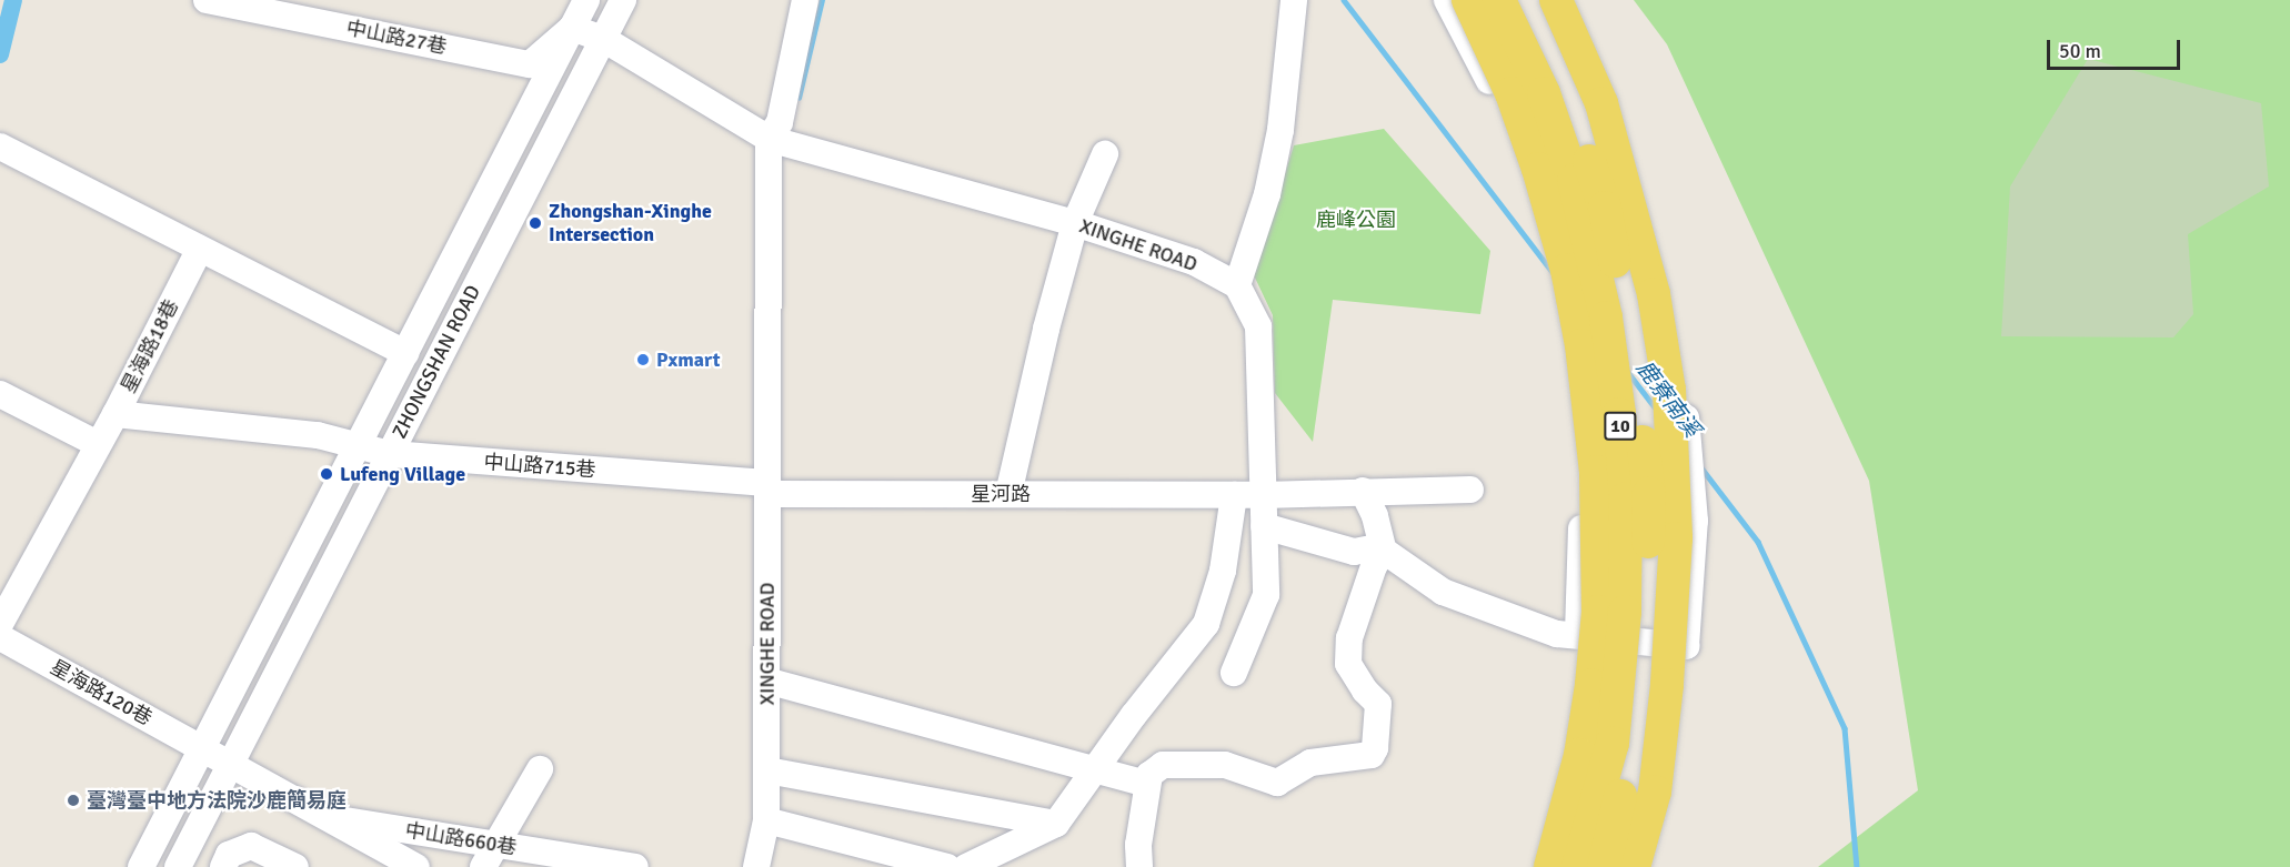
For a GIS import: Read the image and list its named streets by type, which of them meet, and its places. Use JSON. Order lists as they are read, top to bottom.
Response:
{
  "streets": {
    "main road": ["10"],
    "street": [
      "中山路27巷",
      "XINGHE ROAD",
      "星海路18巷",
      "ZHONGSHAN ROAD",
      "中山路715巷",
      "星河路",
      "星海路120巷",
      "中山路660巷"
    ]
  },
  "crossings": [
    ["中山路27巷", "XINGHE ROAD"],
    ["中山路27巷", "ZHONGSHAN ROAD"],
    ["XINGHE ROAD", "ZHONGSHAN ROAD"],
    ["XINGHE ROAD", "中山路715巷"],
    ["XINGHE ROAD", "星河路"],
    ["星海路18巷", "中山路715巷"],
    ["ZHONGSHAN ROAD", "中山路715巷"],
    ["ZHONGSHAN ROAD", "星海路120巷"],
    ["ZHONGSHAN ROAD", "中山路660巷"],
    ["中山路715巷", "星河路"],
    ["星海路120巷", "中山路660巷"]
  ],
  "water": ["鹿寮南溪"],
  "parks": ["鹿峰公園"],
  "places": [
    "Zhongshan-Xinghe Intersection",
    "Pxmart",
    "Lufeng Village",
    "臺灣臺中地方法院沙鹿簡易庭"
  ],
  "scale_bar": "50 m"
}
